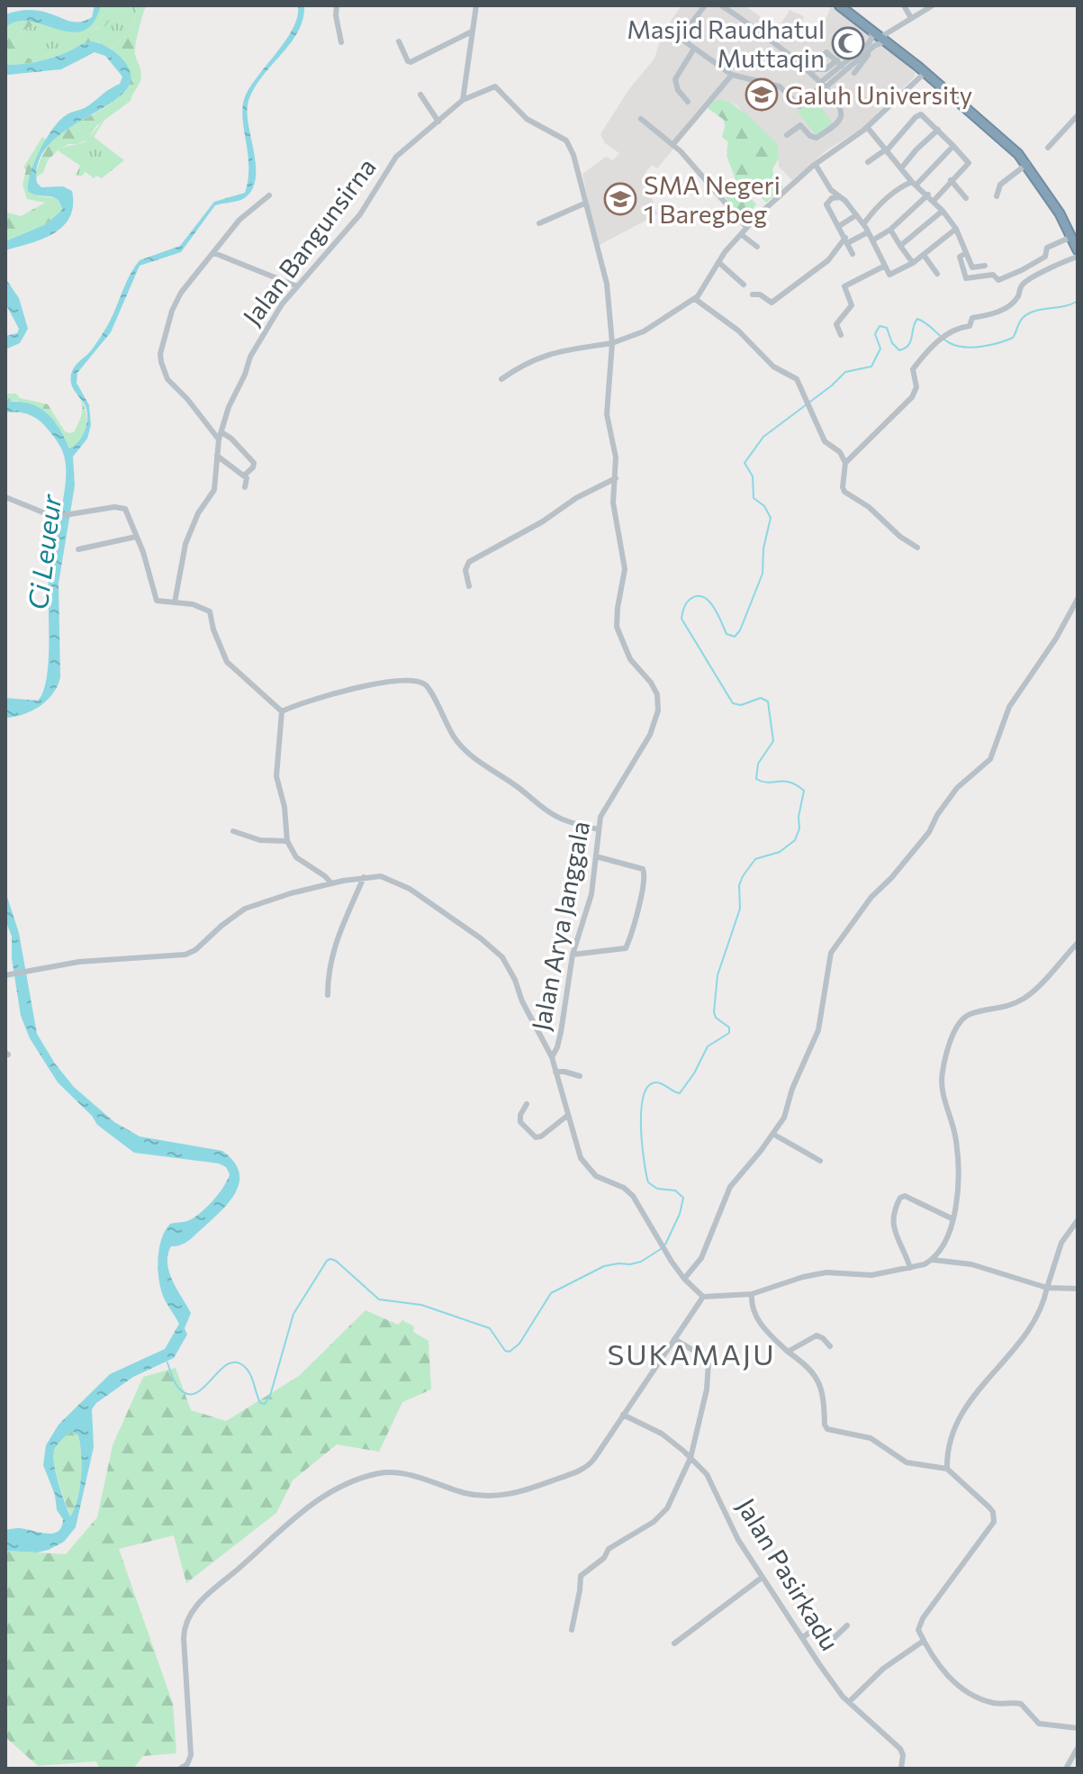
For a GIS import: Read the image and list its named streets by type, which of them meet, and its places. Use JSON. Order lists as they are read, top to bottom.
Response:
{
  "streets": {
    "street": ["Jalan Bangunsirna", "Jalan Arya Janggala", "Jalan Pasirkadu"]
  },
  "crossings": [
    ["Jalan Bangunsirna", "Jalan Arya Janggala"]
  ],
  "districts": ["SUKAMAJU"],
  "water": ["Ci Leueur"],
  "places": {
    "mosque": ["Masjid Raudhatul Muttaqin"],
    "school or university": ["Galuh University", "SMA Negeri 1 Baregbeg"]
  }
}
